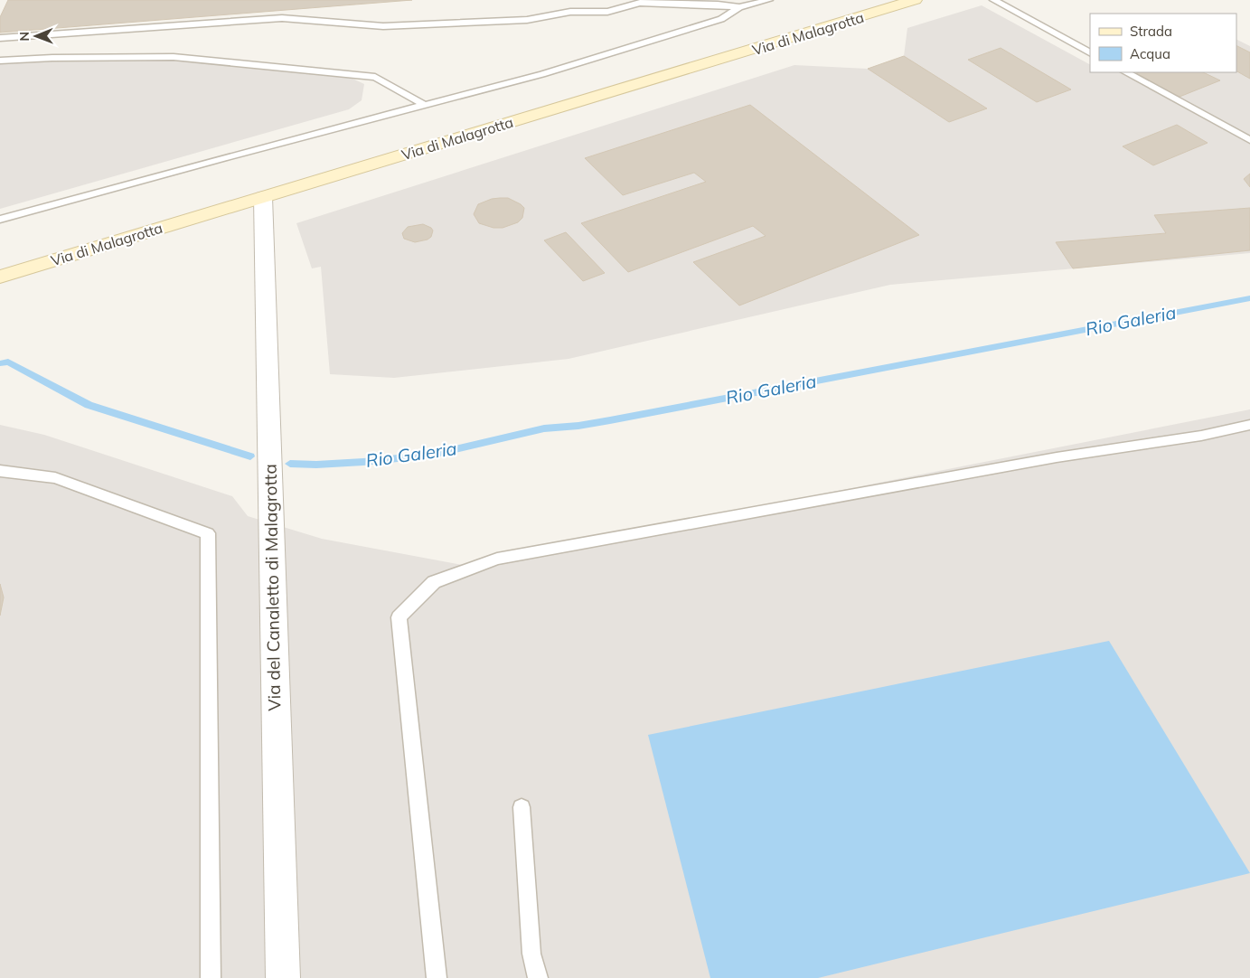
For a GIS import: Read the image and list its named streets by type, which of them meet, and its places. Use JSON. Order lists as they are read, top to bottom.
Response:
{
  "streets": {
    "main road": ["Via di Malagrotta"],
    "street": ["Via del Canaletto di Malagrotta"]
  },
  "crossings": [
    ["Via di Malagrotta", "Via del Canaletto di Malagrotta"]
  ],
  "water": ["Rio Galeria"],
  "legend": ["Strada", "Acqua"],
  "north": "left"
}
